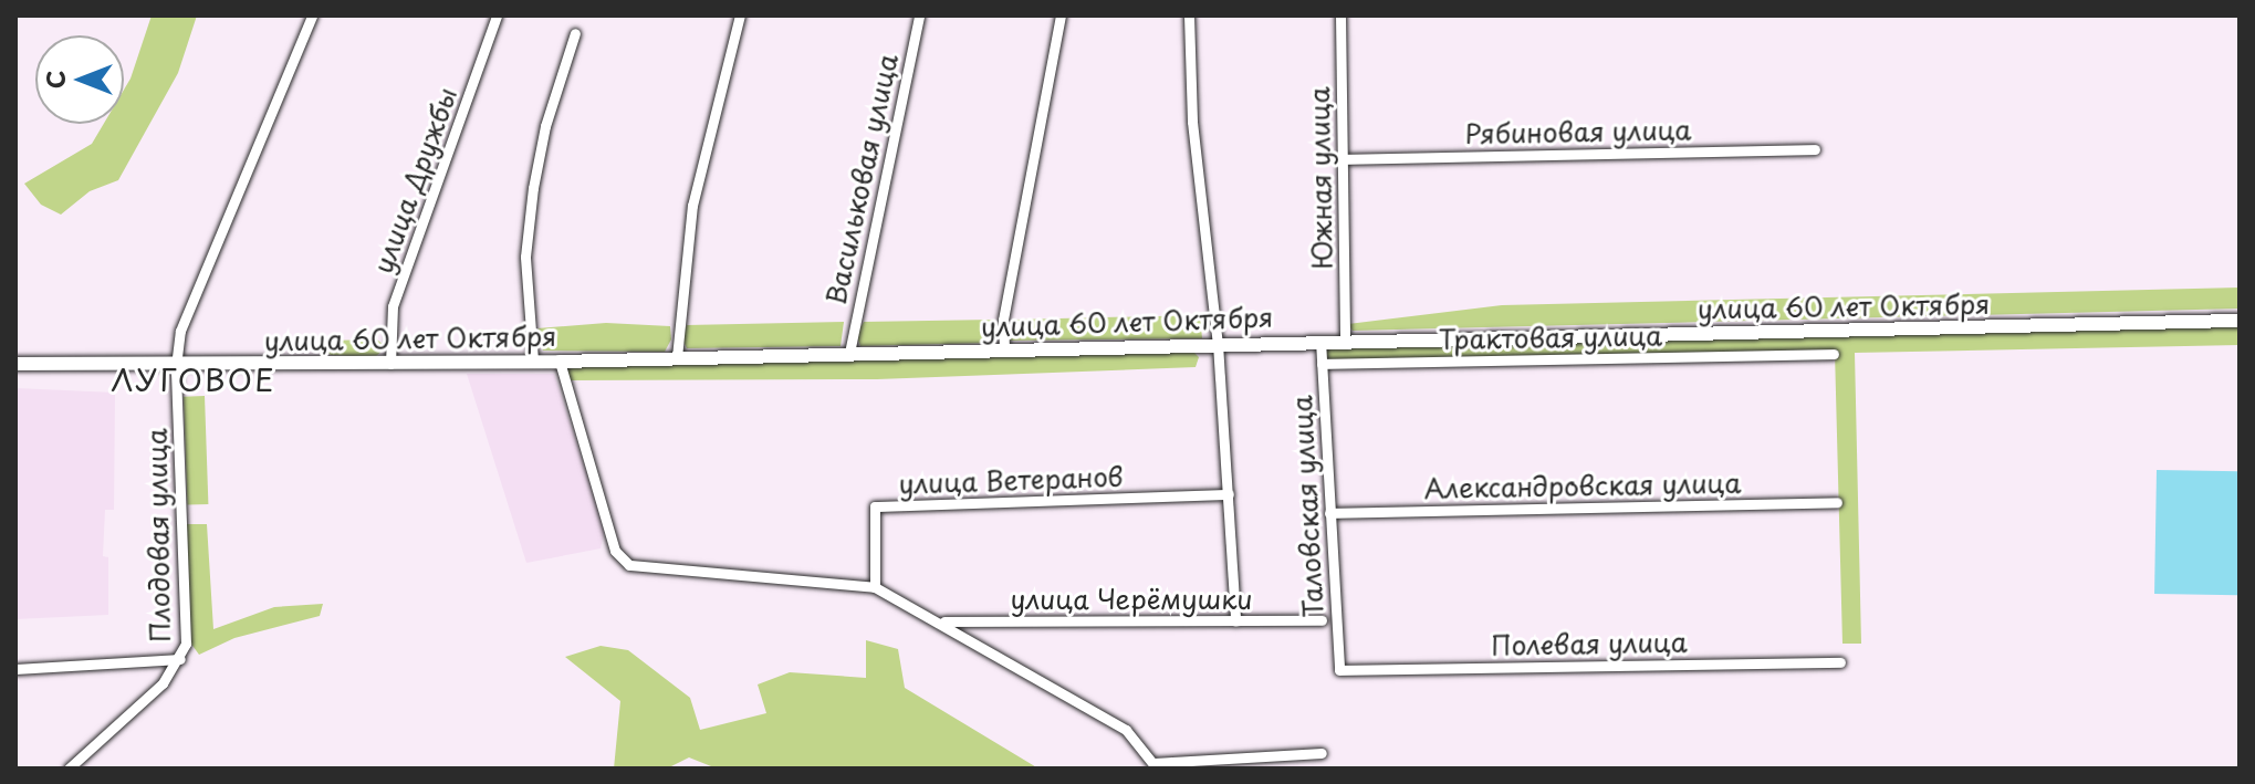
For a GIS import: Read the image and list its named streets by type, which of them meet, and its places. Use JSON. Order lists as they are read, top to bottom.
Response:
{
  "streets": {
    "street": [
      "Рябиновая улица",
      "Южная улица",
      "Васильковая улица",
      "улица Дружбы",
      "улица 60 лет Октября",
      "Трактовая улица",
      "улица Ветеранов",
      "Александровская улица",
      "Таловская улица",
      "Плодовая улица",
      "улица Черёмушки",
      "Полевая улица"
    ]
  },
  "crossings": [
    ["Рябиновая улица", "Южная улица"],
    ["Южная улица", "улица 60 лет Октября"],
    ["Васильковая улица", "улица 60 лет Октября"],
    ["улица Дружбы", "улица 60 лет Октября"],
    ["улица 60 лет Октября", "Таловская улица"],
    ["улица 60 лет Октября", "Плодовая улица"],
    ["Трактовая улица", "Таловская улица"],
    ["Александровская улица", "Таловская улица"],
    ["Таловская улица", "Полевая улица"]
  ],
  "districts": ["ЛУГОВОЕ"],
  "north": "left"
}
